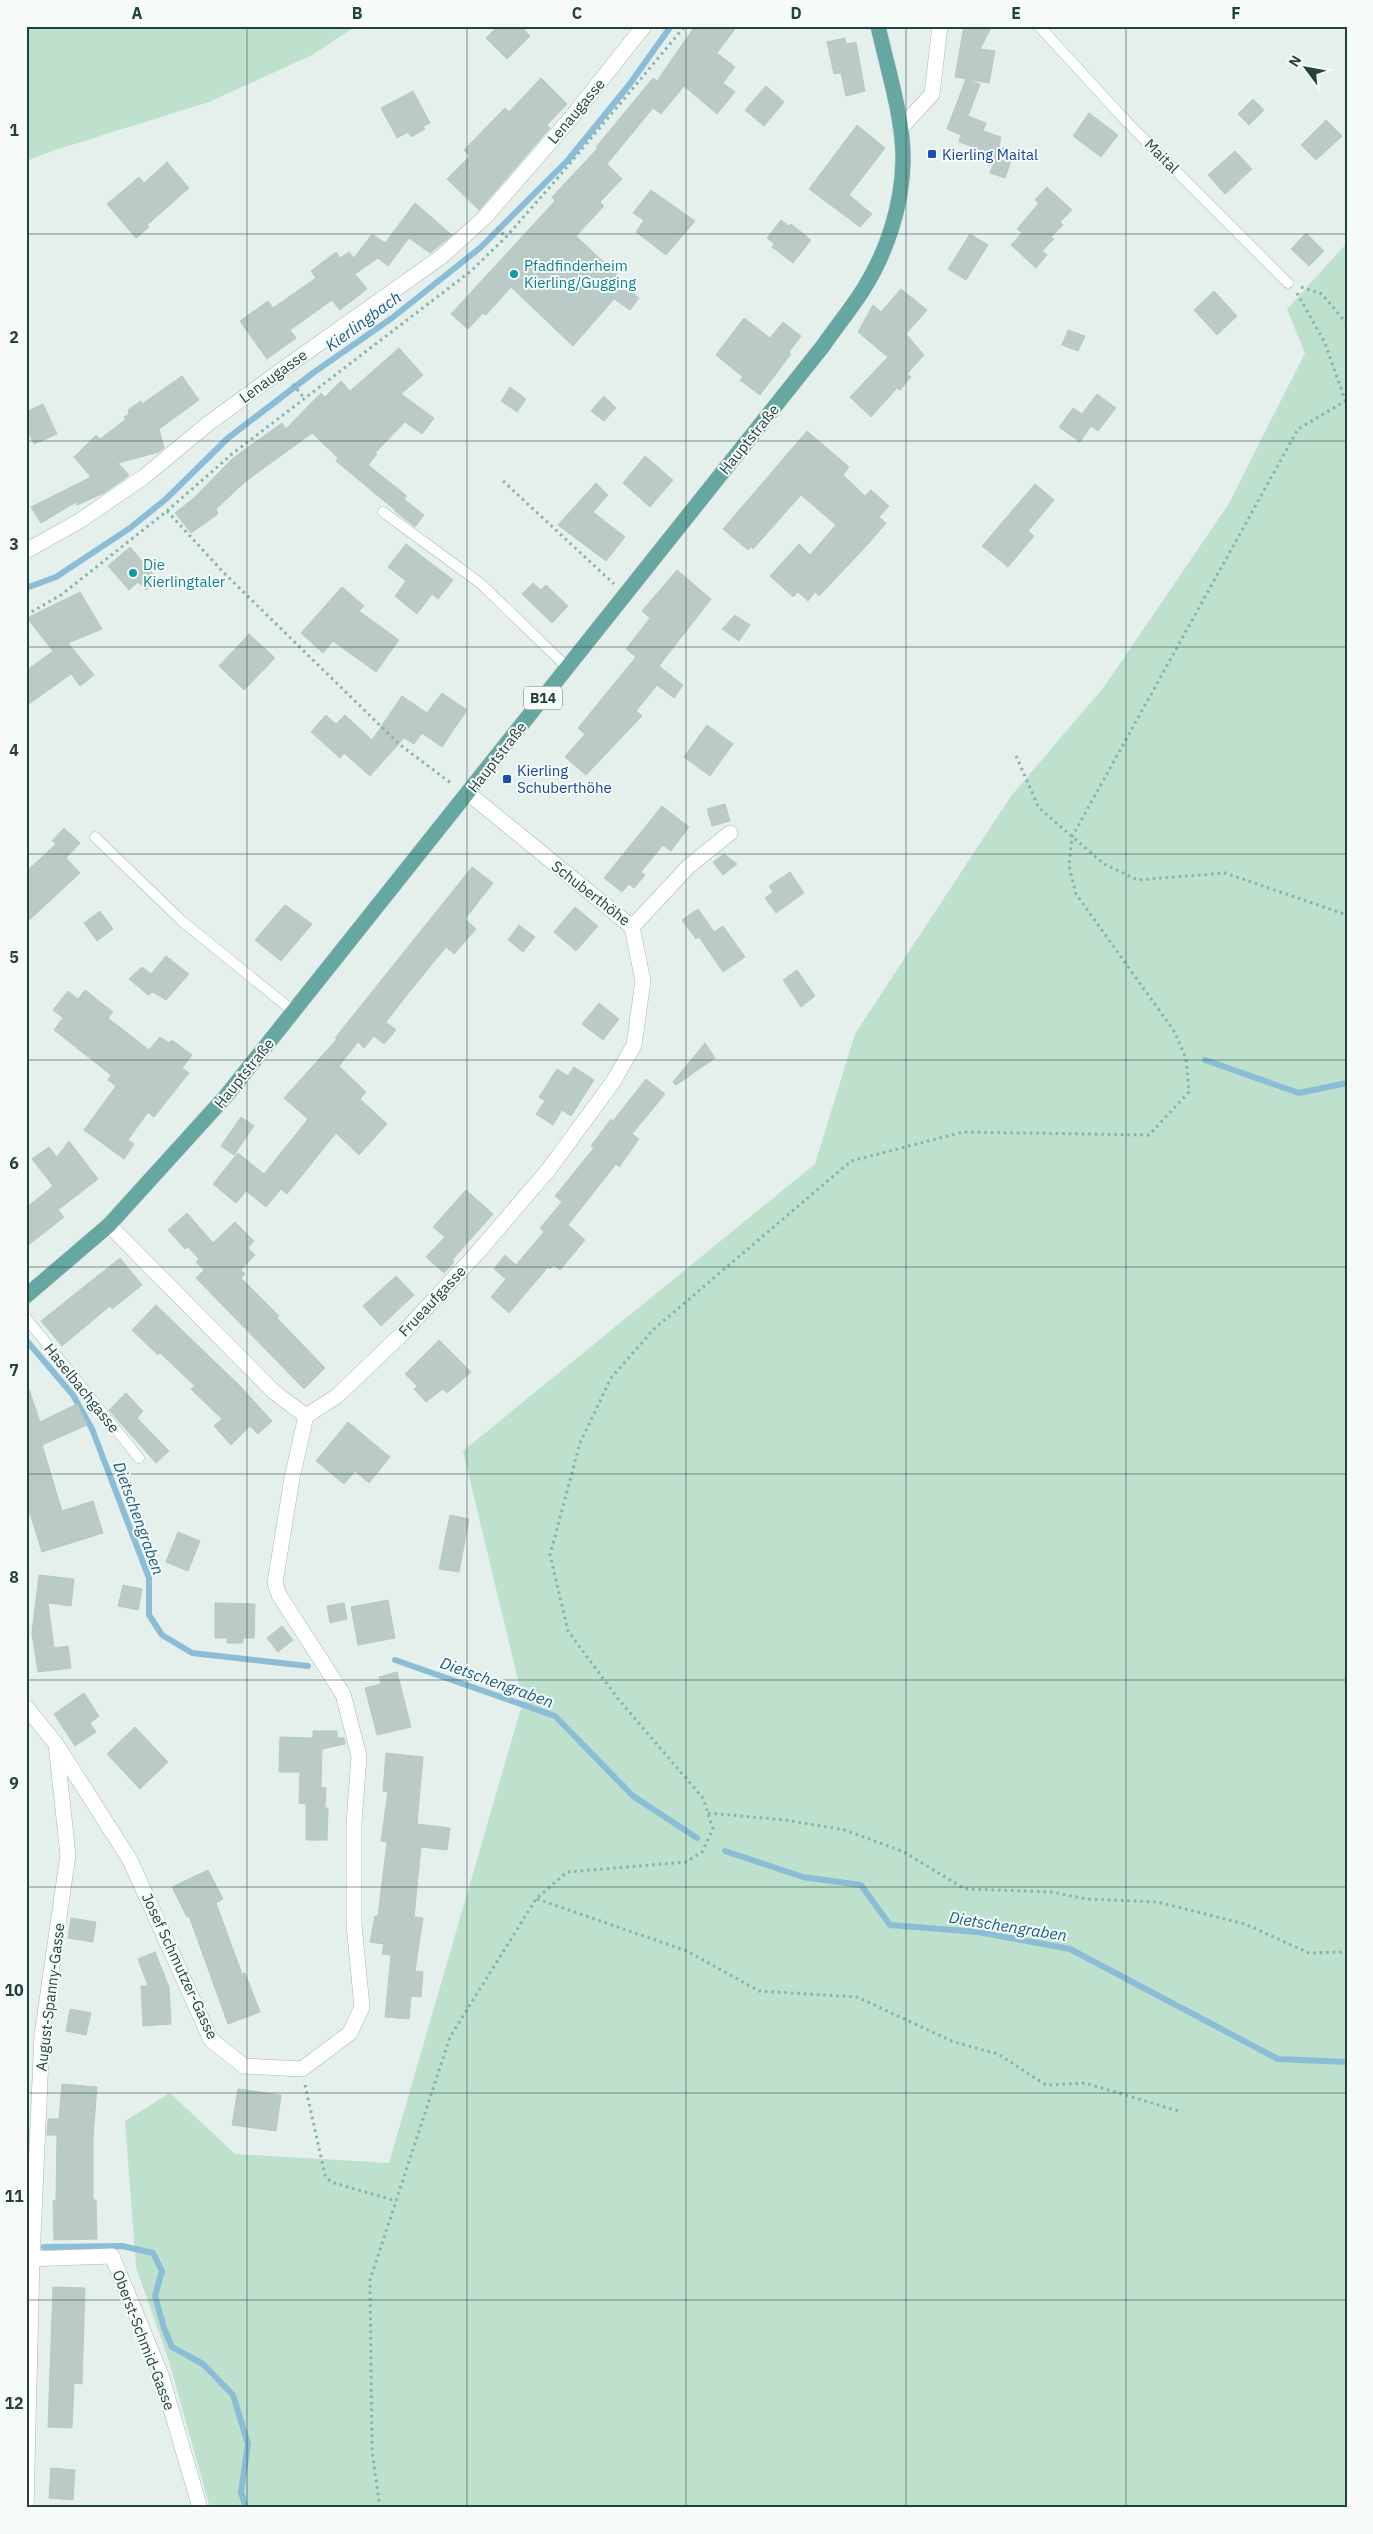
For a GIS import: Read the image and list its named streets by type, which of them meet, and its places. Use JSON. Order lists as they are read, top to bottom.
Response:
{
  "streets": {
    "main road": ["Hauptstraße", "B14"],
    "street": [
      "Lenaugasse",
      "Schuberthöhe",
      "Frueaufgasse",
      "Josef Schmutzer-Gasse",
      "August-Spanny-Gasse",
      "Oberst-Schmid-Gasse"
    ],
    "lane": ["Maital", "Haselbachgasse"]
  },
  "crossings": [
    ["Hauptstraße", "Schuberthöhe"],
    ["Schuberthöhe", "Frueaufgasse"],
    ["Josef Schmutzer-Gasse", "August-Spanny-Gasse"],
    ["August-Spanny-Gasse", "Oberst-Schmid-Gasse"]
  ],
  "water": ["Kierlingbach", "Dietschengraben"],
  "places": {
    "transit": ["Kierling Maital", "Kierling Schuberthöhe"],
    "other": ["Pfadfinderheim Kierling/Gugging", "Die Kierlingtaler"]
  },
  "north": "top left",
  "grid": {
    "columns": [
      "A",
      "B",
      "C",
      "D",
      "E",
      "F"
    ],
    "rows": [
      "1",
      "2",
      "3",
      "4",
      "5",
      "6",
      "7",
      "8",
      "9",
      "10",
      "11",
      "12"
    ]
  }
}
